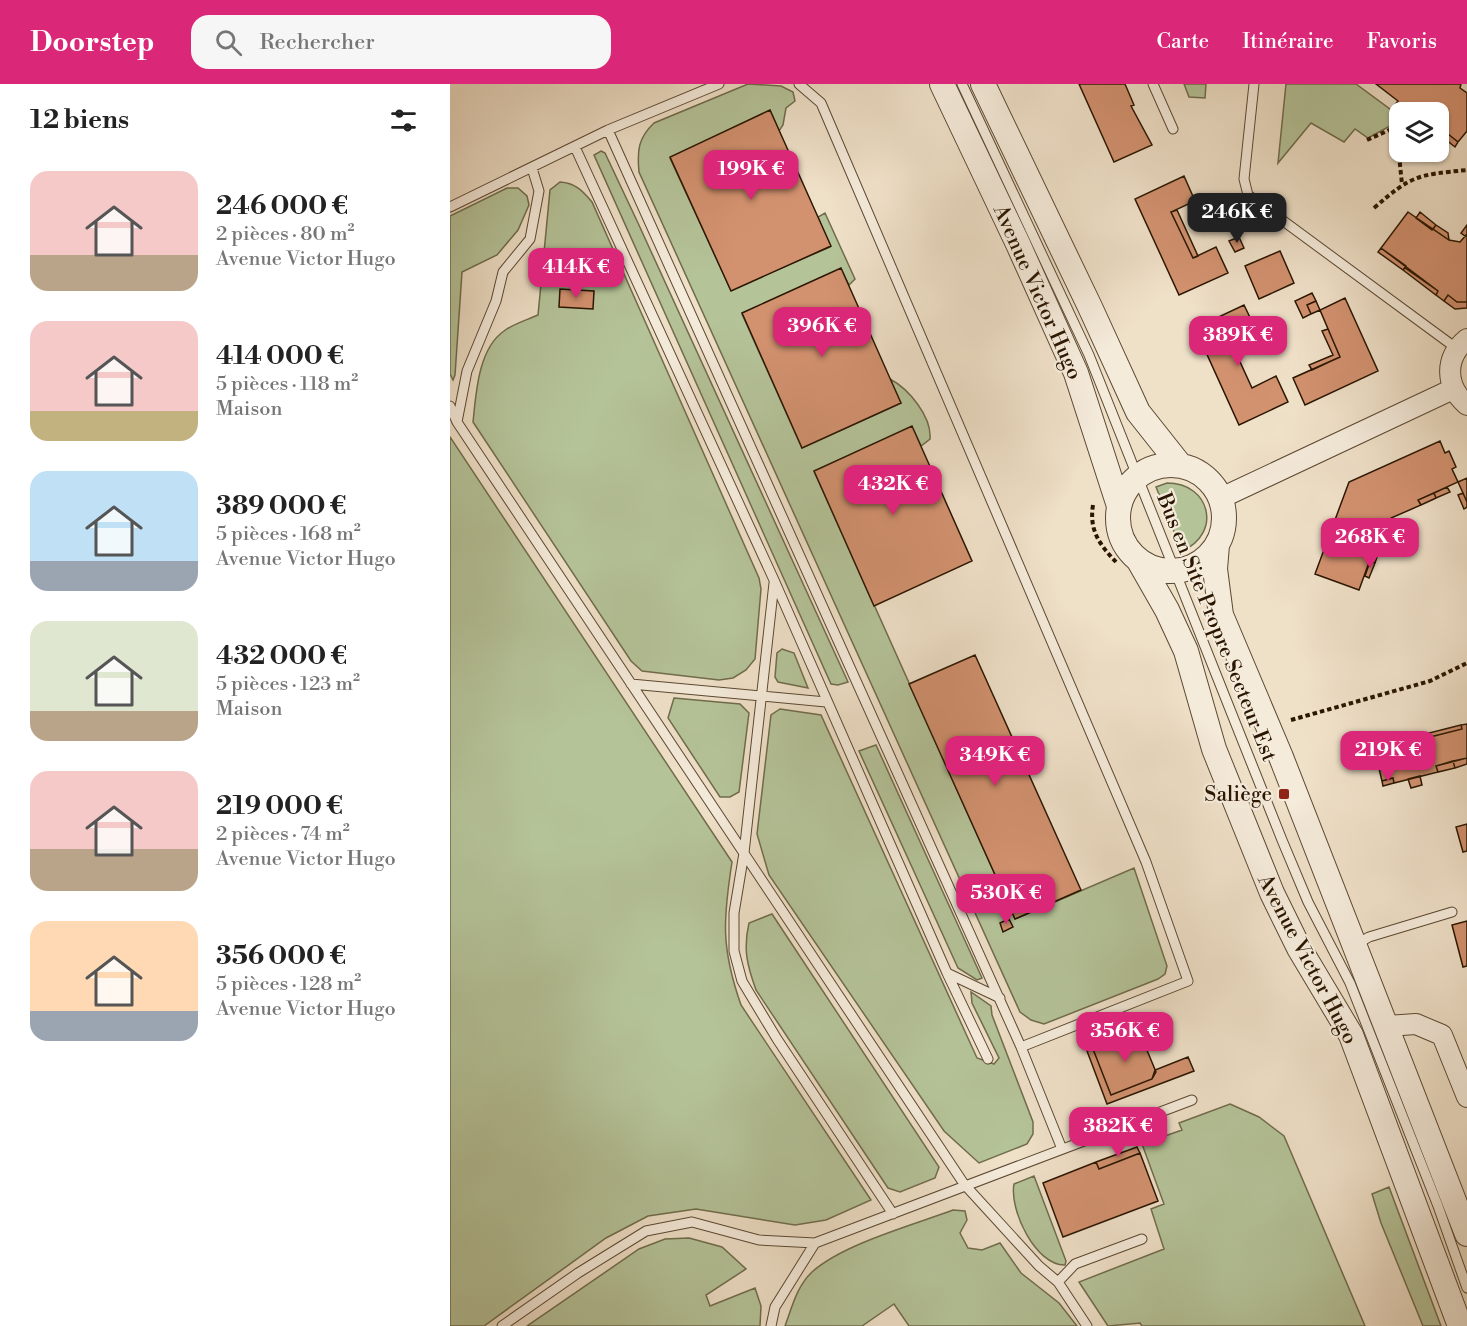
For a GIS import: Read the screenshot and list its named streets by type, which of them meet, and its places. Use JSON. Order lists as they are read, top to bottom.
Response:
{
  "streets": {
    "street": ["Avenue Victor Hugo"],
    "lane": ["Bus en Site Propre Secteur Est"]
  },
  "places": {
    "transit": ["Saliège"]
  },
  "page": {
    "header": "Doorstep",
    "search": "Rechercher",
    "nav": ["Carte", "Itinéraire", "Favoris"],
    "heading": "12 biens",
    "price": [
      "199K €",
      "246K €",
      "414K €",
      "396K €",
      "389K €",
      "432K €",
      "268K €",
      "219K €",
      "349K €",
      "530K €",
      "356K €",
      "382K €"
    ],
    "list": [
      {
        "name": "246 000 €",
        "note": "2 pièces · 80 m² · Avenue Victor Hugo"
      },
      {
        "name": "414 000 €",
        "note": "5 pièces · 118 m² · Maison"
      },
      {
        "name": "389 000 €",
        "note": "5 pièces · 168 m² · Avenue Victor Hugo"
      },
      {
        "name": "432 000 €",
        "note": "5 pièces · 123 m² · Maison"
      },
      {
        "name": "219 000 €",
        "note": "2 pièces · 74 m² · Avenue Victor Hugo"
      },
      {
        "name": "356 000 €",
        "note": "5 pièces · 128 m² · Avenue Victor Hugo"
      }
    ]
  }
}
